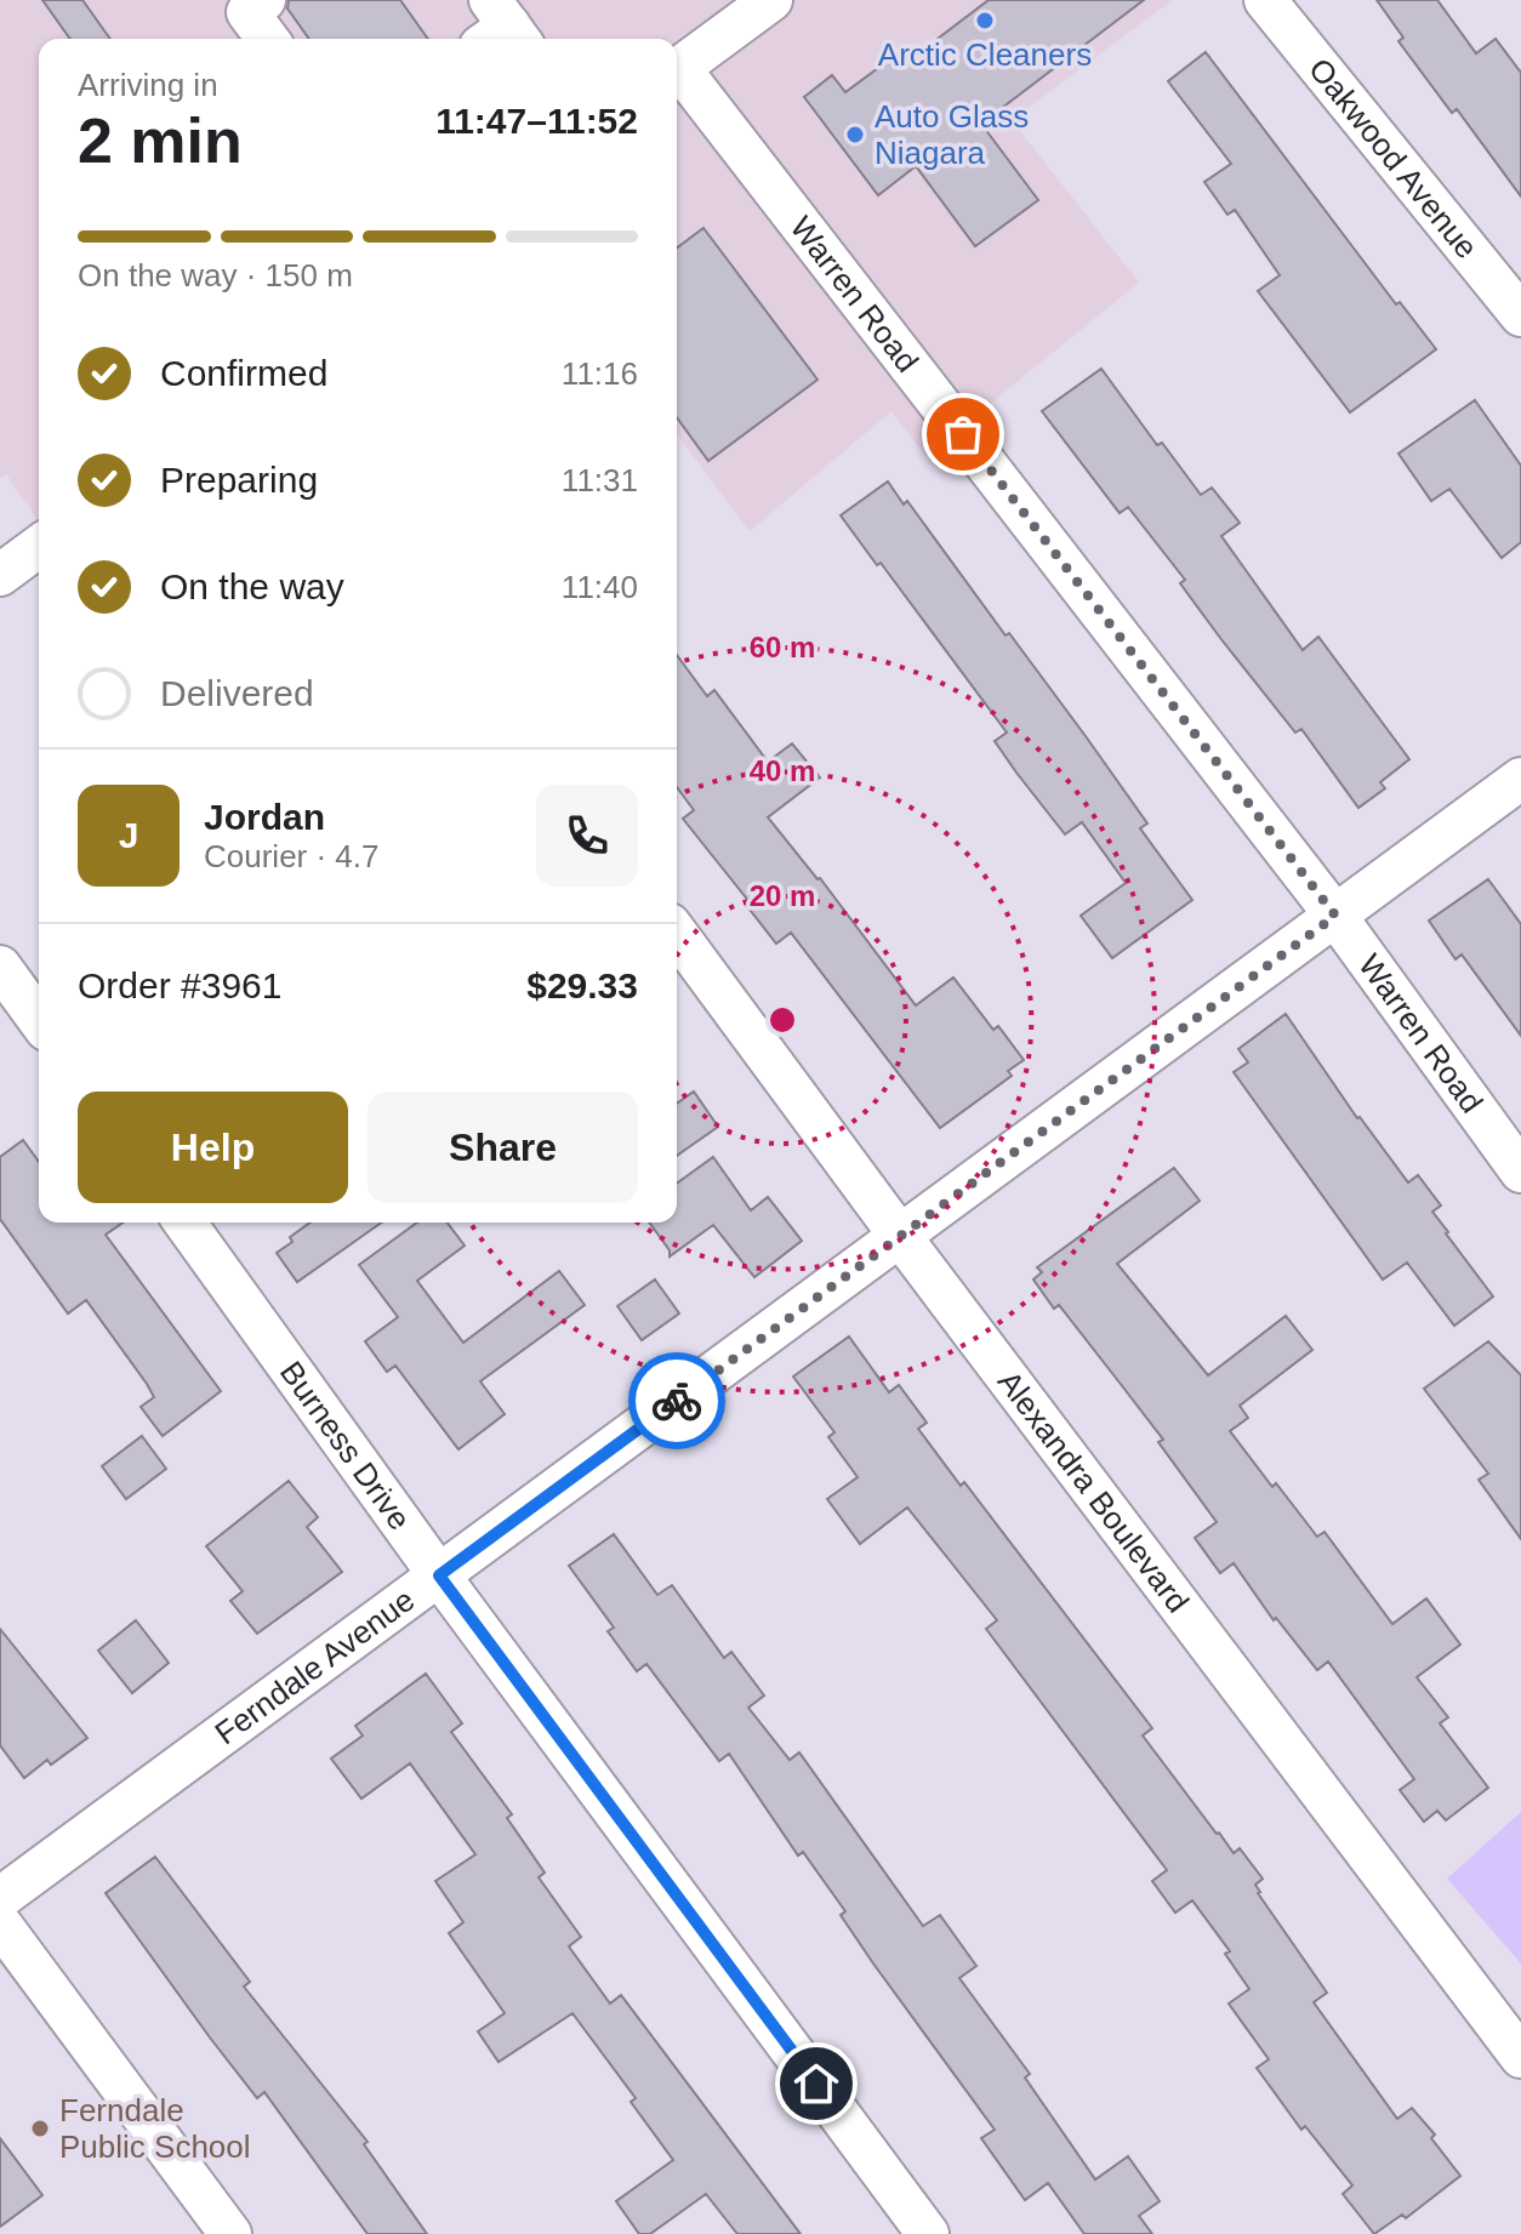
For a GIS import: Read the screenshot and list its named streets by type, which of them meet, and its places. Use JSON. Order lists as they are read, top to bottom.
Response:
{
  "streets": {
    "street": [
      "Oakwood Avenue",
      "Warren Road",
      "Burness Drive",
      "Alexandra Boulevard",
      "Ferndale Avenue"
    ]
  },
  "crossings": [
    ["Warren Road", "Ferndale Avenue"],
    ["Burness Drive", "Ferndale Avenue"],
    ["Alexandra Boulevard", "Ferndale Avenue"]
  ],
  "places": ["Arctic Cleaners", "Auto Glass Niagara", "Ferndale Public School"],
  "page": {
    "heading": ["2 min", "Arriving in", "11:47–11:52"],
    "panel": [
      "Jordan",
      "Courier · 4.7",
      "Order #3961",
      "$29.33"
    ],
    "bar": "On the way · 150 m",
    "list": [
      ["Confirmed", "11:16"],
      ["Preparing", "11:31"],
      ["On the way", "11:40"],
      "Delivered"
    ],
    "round": "J",
    "buttons": ["Help", "Share"]
  },
  "rings": ["60 m", "40 m", "20 m"]
}
